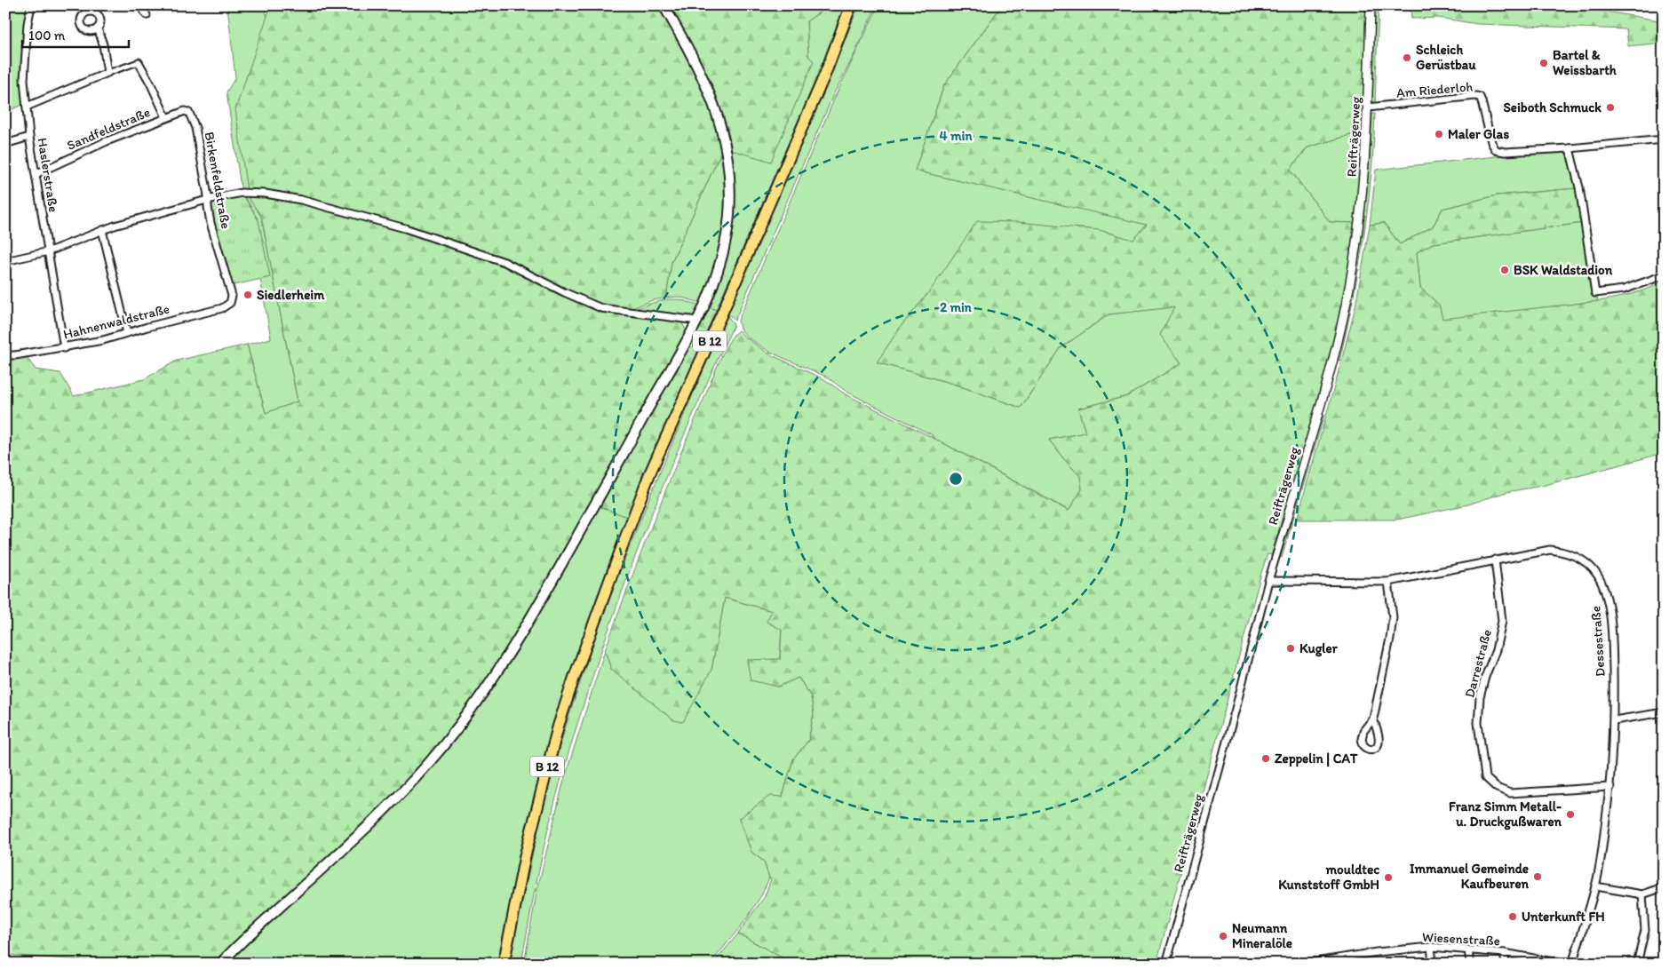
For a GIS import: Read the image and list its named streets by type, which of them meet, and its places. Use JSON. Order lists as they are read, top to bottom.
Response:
{
  "streets": {
    "highway": ["B 12"],
    "street": [
      "Am Riederloh",
      "Sandfeldstraße",
      "Reifträgerweg",
      "Haslerstraße",
      "Birkenfeldstraße",
      "Hahnenwaldstraße",
      "Dessestraße",
      "Darrestraße",
      "Wiesenstraße"
    ]
  },
  "crossings": [
    ["Am Riederloh", "Reifträgerweg"],
    ["Sandfeldstraße", "Haslerstraße"],
    ["Sandfeldstraße", "Birkenfeldstraße"],
    ["Reifträgerweg", "Dessestraße"],
    ["Haslerstraße", "Hahnenwaldstraße"],
    ["Birkenfeldstraße", "Hahnenwaldstraße"],
    ["Dessestraße", "Darrestraße"]
  ],
  "places": [
    "Schleich Gerüstbau",
    "Bartel & Weissbarth",
    "Seiboth Schmuck",
    "Maler Glas",
    "BSK Waldstadion",
    "Siedlerheim",
    "Kugler",
    "Zeppelin | CAT",
    "Franz Simm Metall- u. Druckgußwaren",
    "Immanuel Gemeinde Kaufbeuren",
    "mouldtec Kunststoff GmbH",
    "Unterkunft FH",
    "Neumann Mineralöle"
  ],
  "scale_bar": "100 m",
  "rings": ["4 min", "2 min"]
}
